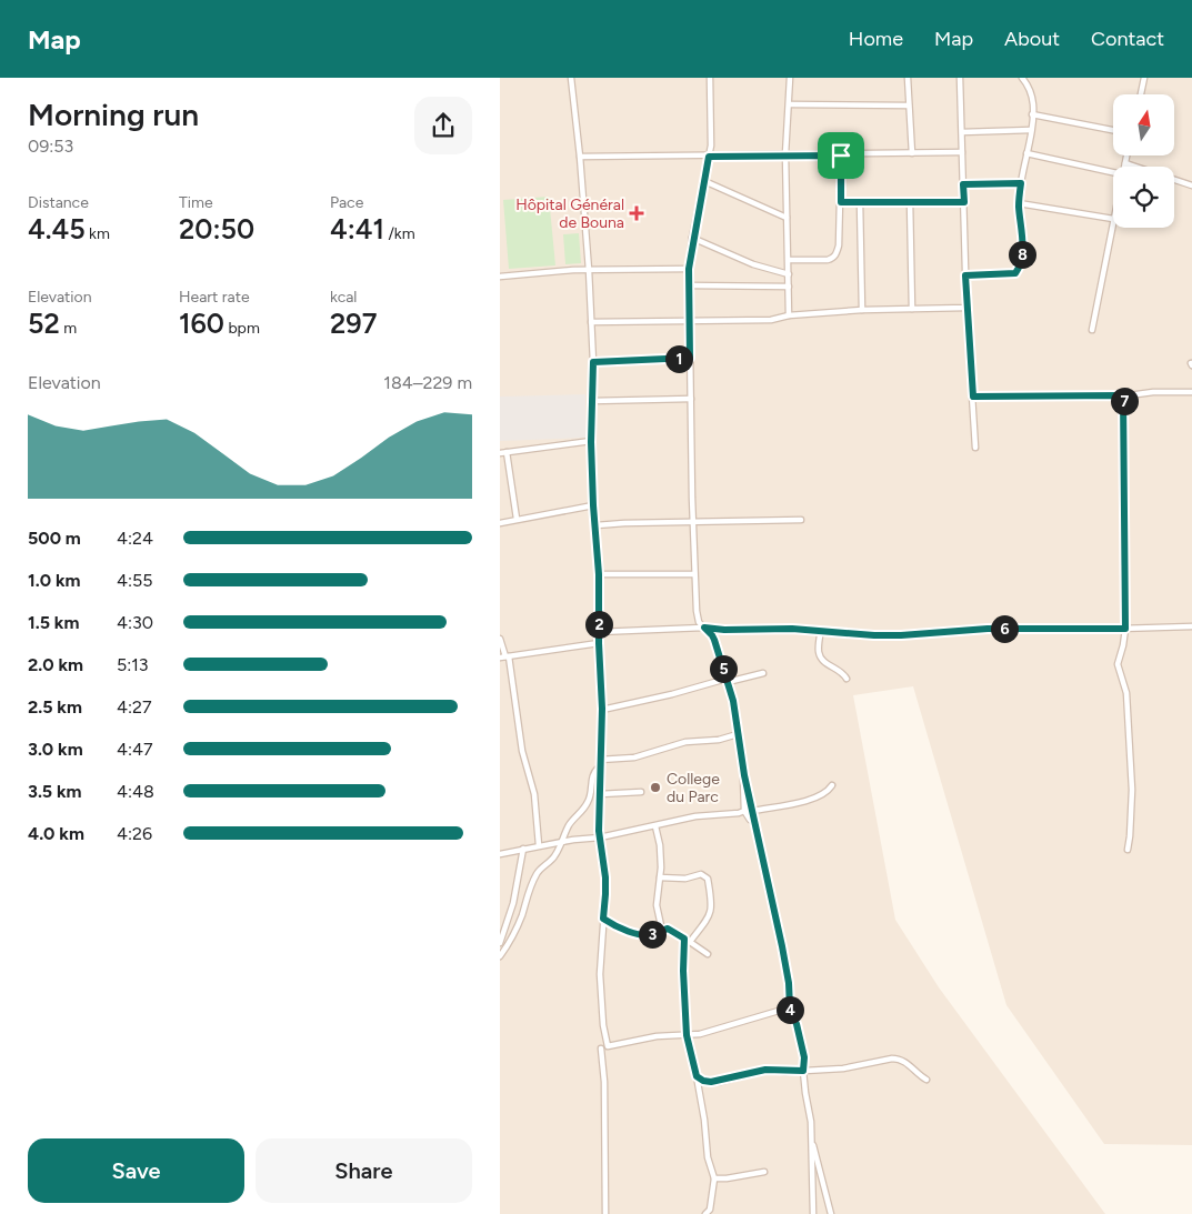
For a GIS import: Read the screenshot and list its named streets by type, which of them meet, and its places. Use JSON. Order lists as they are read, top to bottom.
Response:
{
  "places": {
    "health": ["Hôpital Général de Bouna"],
    "other": ["College du Parc"]
  },
  "north": "top",
  "page": {
    "header": "Map",
    "nav": [
      "Home",
      "Map",
      "About",
      "Contact"
    ],
    "heading": ["Morning run", "09:53"],
    "stats": [
      ["Distance", "4.45 km"],
      ["Time", "20:50"],
      ["Pace", "4:41 /km"],
      ["Elevation", "52 m"],
      ["Heart rate", "160 bpm"],
      ["kcal", "297"]
    ],
    "pins": [
      "8",
      "1",
      "7",
      "2",
      "6",
      "5",
      "3",
      "4"
    ],
    "chart": ["Elevation", "184–229 m"],
    "list": [
      {
        "name": "500 m",
        "note": "4:24"
      },
      {
        "name": "1.0 km",
        "note": "4:55"
      },
      {
        "name": "1.5 km",
        "note": "4:30"
      },
      {
        "name": "2.0 km",
        "note": "5:13"
      },
      {
        "name": "2.5 km",
        "note": "4:27"
      },
      {
        "name": "3.0 km",
        "note": "4:47"
      },
      {
        "name": "3.5 km",
        "note": "4:48"
      },
      {
        "name": "4.0 km",
        "note": "4:26"
      }
    ],
    "buttons": ["Save", "Share"]
  }
}
